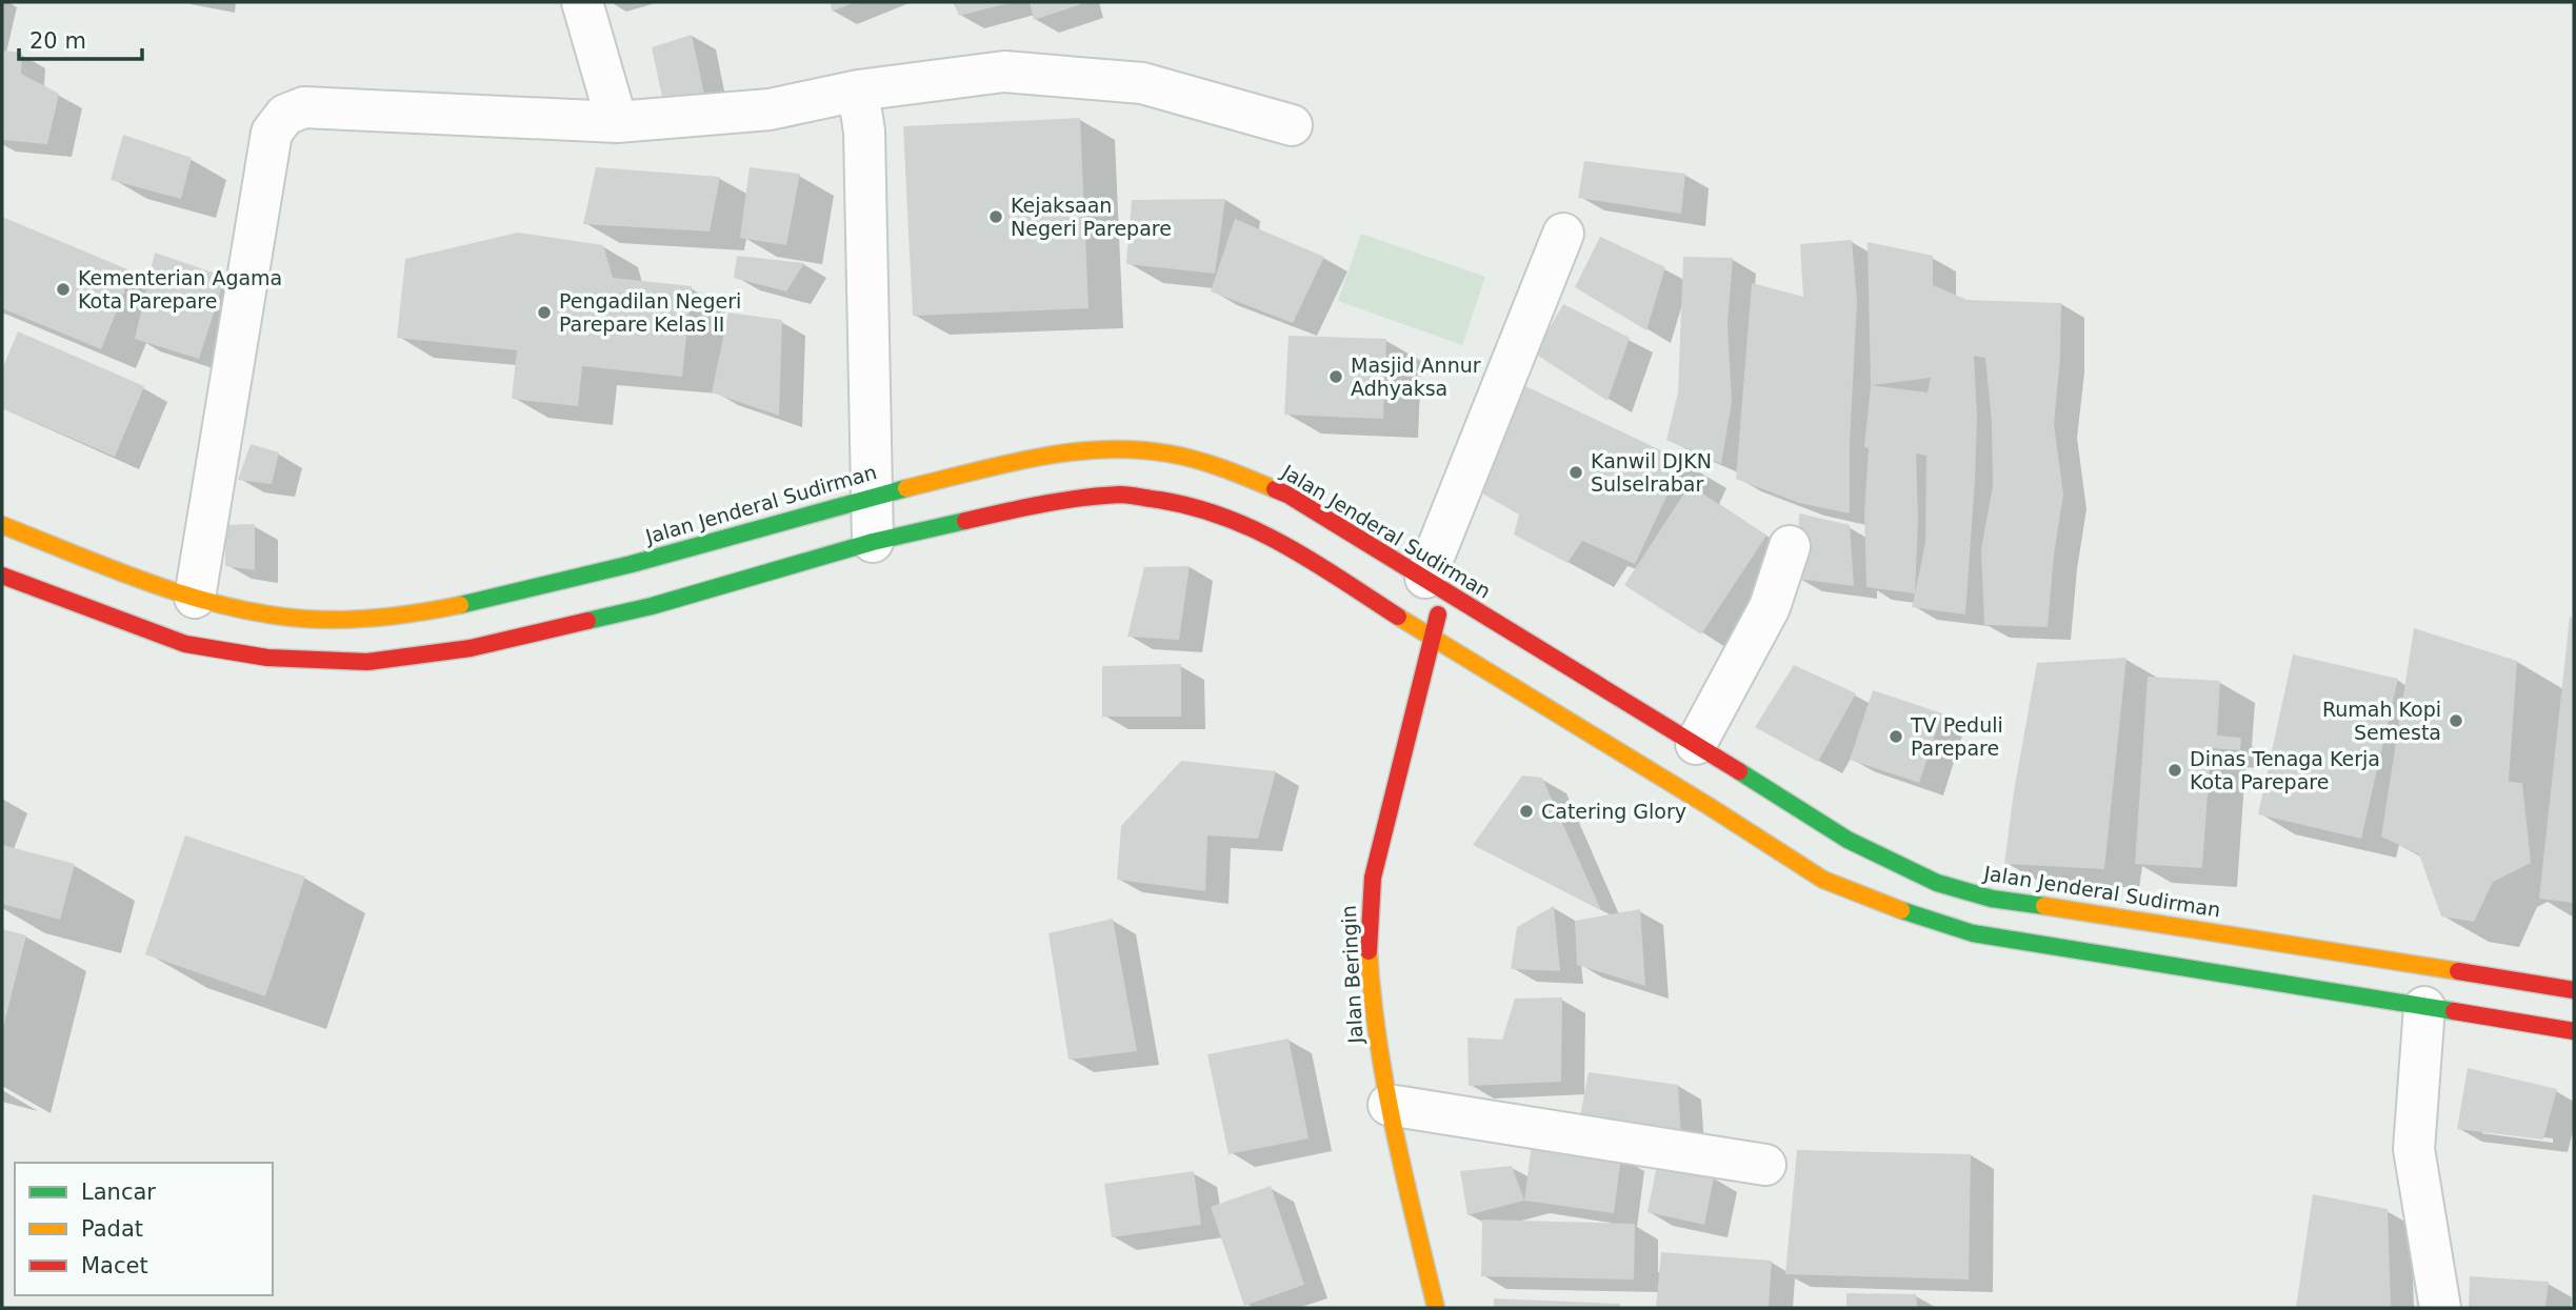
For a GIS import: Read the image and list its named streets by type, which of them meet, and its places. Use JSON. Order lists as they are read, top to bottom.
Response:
{
  "streets": {
    "main road": ["Jalan Jenderal Sudirman", "Jalan Beringin"]
  },
  "crossings": [
    ["Jalan Jenderal Sudirman", "Jalan Beringin"]
  ],
  "places": [
    "Kejaksaan Negeri Parepare",
    "Kementerian Agama Kota Parepare",
    "Pengadilan Negeri Parepare Kelas II",
    "Masjid Annur Adhyaksa",
    "Kanwil DJKN Sulselrabar",
    "Rumah Kopi Semesta",
    "TV Peduli Parepare",
    "Dinas Tenaga Kerja Kota Parepare",
    "Catering Glory"
  ],
  "legend": ["Lancar", "Padat", "Macet"],
  "scale_bar": "20 m"
}
